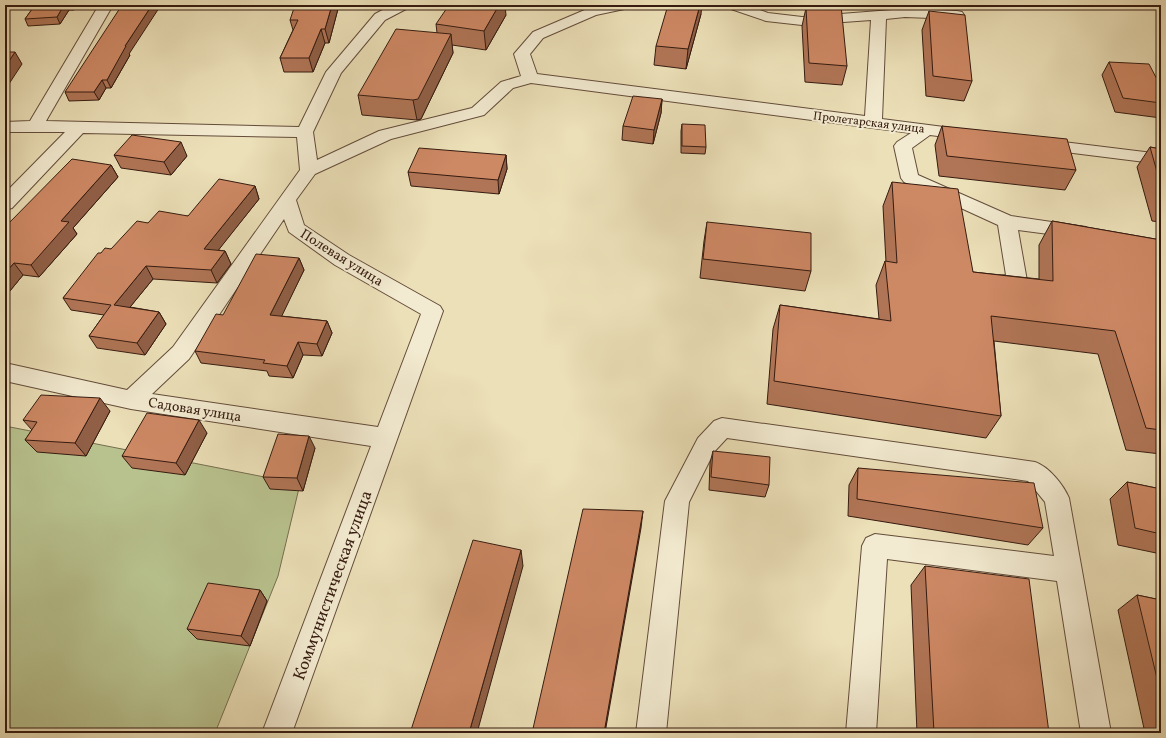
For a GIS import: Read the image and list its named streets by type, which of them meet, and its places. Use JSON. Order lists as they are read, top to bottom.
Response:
{
  "streets": {
    "street": [
      "Пролетарская улица",
      "Полевая улица",
      "Садовая улица",
      "Коммунистическая улица"
    ]
  },
  "crossings": [
    ["Полевая улица", "Садовая улица"],
    ["Полевая улица", "Коммунистическая улица"],
    ["Садовая улица", "Коммунистическая улица"]
  ]
}
